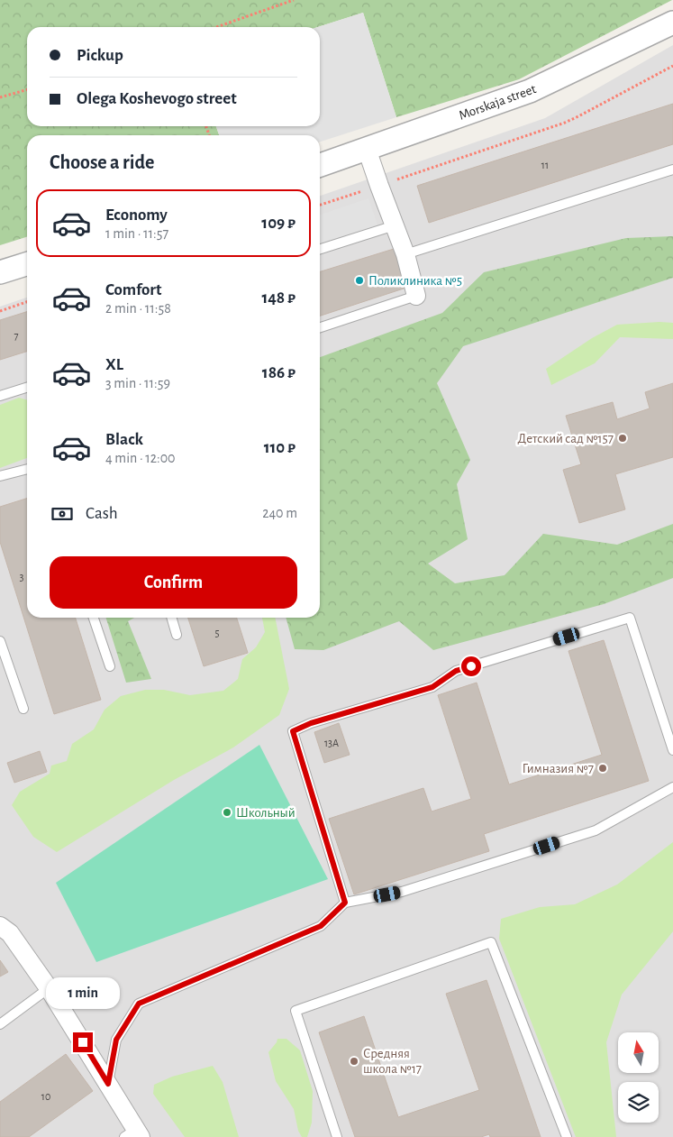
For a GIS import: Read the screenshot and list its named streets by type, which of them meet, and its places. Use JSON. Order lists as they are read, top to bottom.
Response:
{
  "streets": {
    "street": ["Morskaja street"]
  },
  "places": [
    "Поликлиника №5",
    "Детский сад №157",
    "Гимназия №7",
    "Школьный",
    "Средняя школа №17"
  ],
  "house_numbers": [
    "11",
    "7",
    "3",
    "5",
    "13А",
    "10"
  ],
  "north": "top",
  "page": {
    "banner": ["Pickup", "Olega Koshevogo street"],
    "heading": "Choose a ride",
    "list": [
      {
        "name": "Economy",
        "note": "1 min · 11:57",
        "value": "109 ₽"
      },
      {
        "name": "Comfort",
        "note": "2 min · 11:58",
        "value": "148 ₽"
      },
      {
        "name": "XL",
        "note": "3 min · 11:59",
        "value": "186 ₽"
      },
      {
        "name": "Black",
        "note": "4 min · 12:00",
        "value": "110 ₽"
      }
    ],
    "pay": ["Cash", "240 m"],
    "buttons": "Confirm",
    "bubble": "1 min"
  }
}
